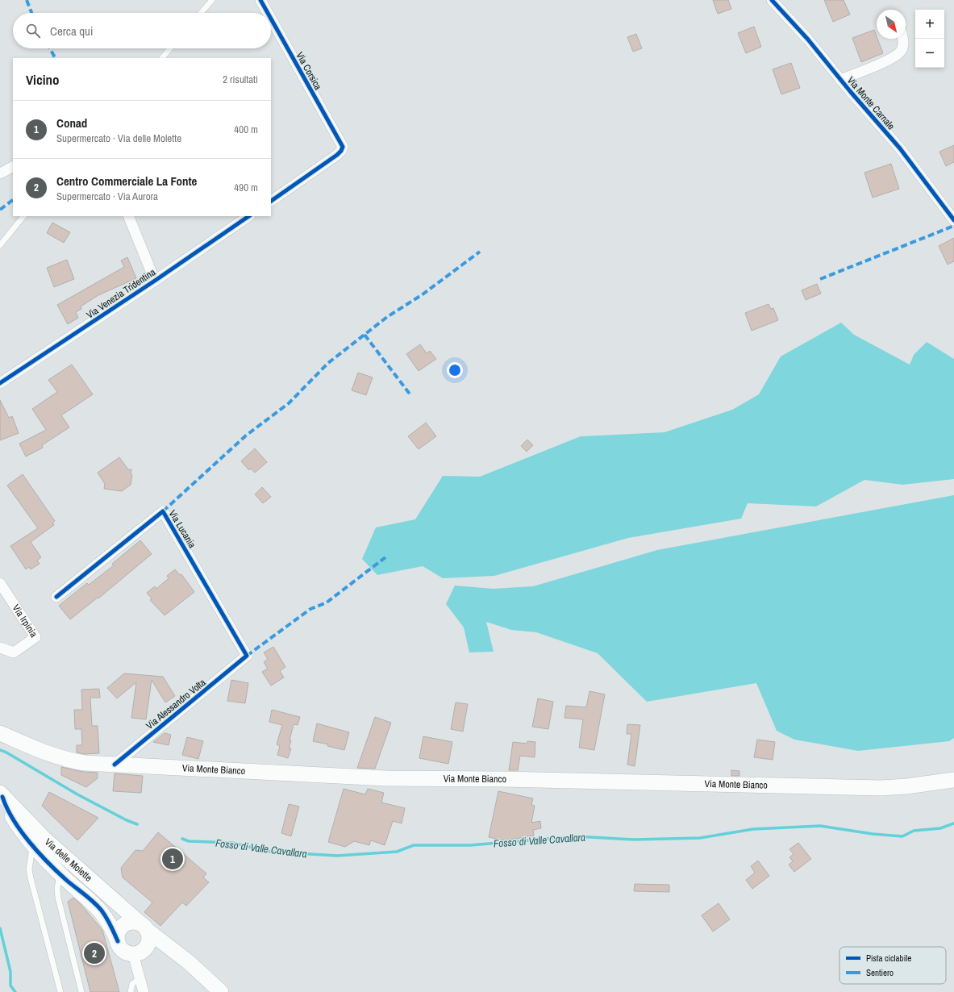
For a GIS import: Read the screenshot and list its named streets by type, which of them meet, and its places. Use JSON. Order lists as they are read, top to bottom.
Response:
{
  "streets": {
    "main road": ["Via Monte Bianco", "Via delle Molette"],
    "street": [
      "Via Corsica",
      "Via Monte Carnale",
      "Via Venezia Tridentina",
      "Via Lucania",
      "Via Irpinia",
      "Via Alessandro Volta"
    ]
  },
  "crossings": [
    ["Via Lucania", "Via Alessandro Volta"],
    ["Via Alessandro Volta", "Via Monte Bianco"]
  ],
  "water": ["Fosso di Valle Cavallara"],
  "legend": ["Pista ciclabile", "Sentiero"],
  "north": "bottom right",
  "page": {
    "map_buttons": ["+", "−"],
    "search": "Cerca qui",
    "heading": ["Vicino", "2 risultati"],
    "list": [
      {
        "mark": "1",
        "name": "Conad",
        "note": "Supermercato · Via delle Molette",
        "value": "400 m"
      },
      {
        "mark": "2",
        "name": "Centro Commerciale La Fonte",
        "note": "Supermercato · Via Aurora",
        "value": "490 m"
      }
    ],
    "pins": ["1", "2"]
  }
}
